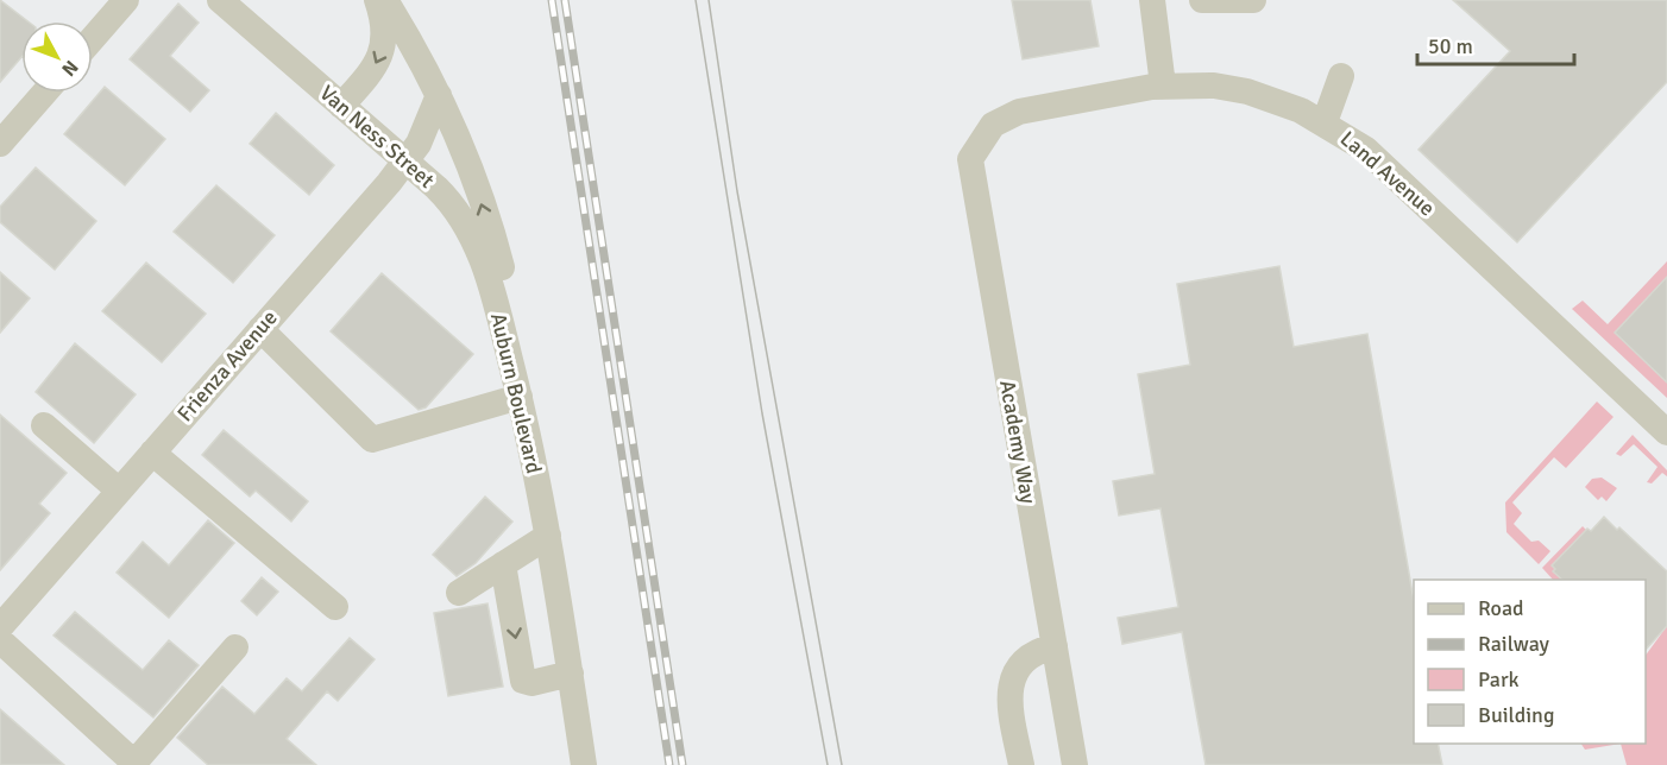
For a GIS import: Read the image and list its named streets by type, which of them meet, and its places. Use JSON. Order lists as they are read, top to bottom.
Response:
{
  "streets": {
    "street": [
      "Van Ness Street",
      "Land Avenue",
      "Frienza Avenue",
      "Auburn Boulevard",
      "Academy Way"
    ]
  },
  "crossings": [
    ["Van Ness Street", "Frienza Avenue"],
    ["Van Ness Street", "Auburn Boulevard"],
    ["Land Avenue", "Academy Way"],
    ["Frienza Avenue", "Auburn Boulevard"]
  ],
  "legend": [
    "Road",
    "Railway",
    "Park",
    "Building"
  ],
  "scale_bar": "50 m",
  "north": "bottom right"
}
